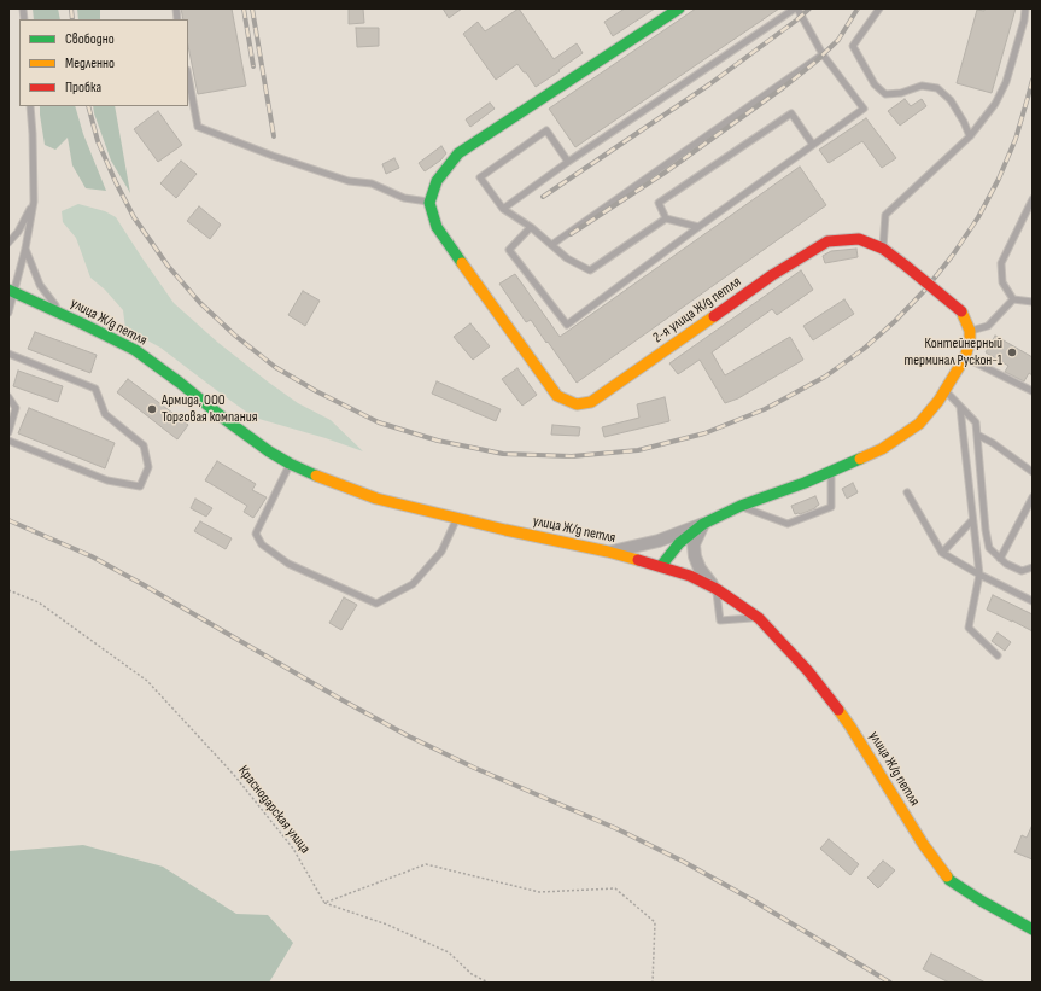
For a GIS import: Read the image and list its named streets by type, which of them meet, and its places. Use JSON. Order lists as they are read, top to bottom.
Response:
{
  "streets": {
    "street": ["2-я улица Ж/д петля", "улица Ж/д петля"],
    "path": ["Краснодарская улица"]
  },
  "places": ["Контейнерный терминал Рускон-1", "Армида, ООО Торговая компания"],
  "legend": ["Свободно", "Медленно", "Пробка"]
}
